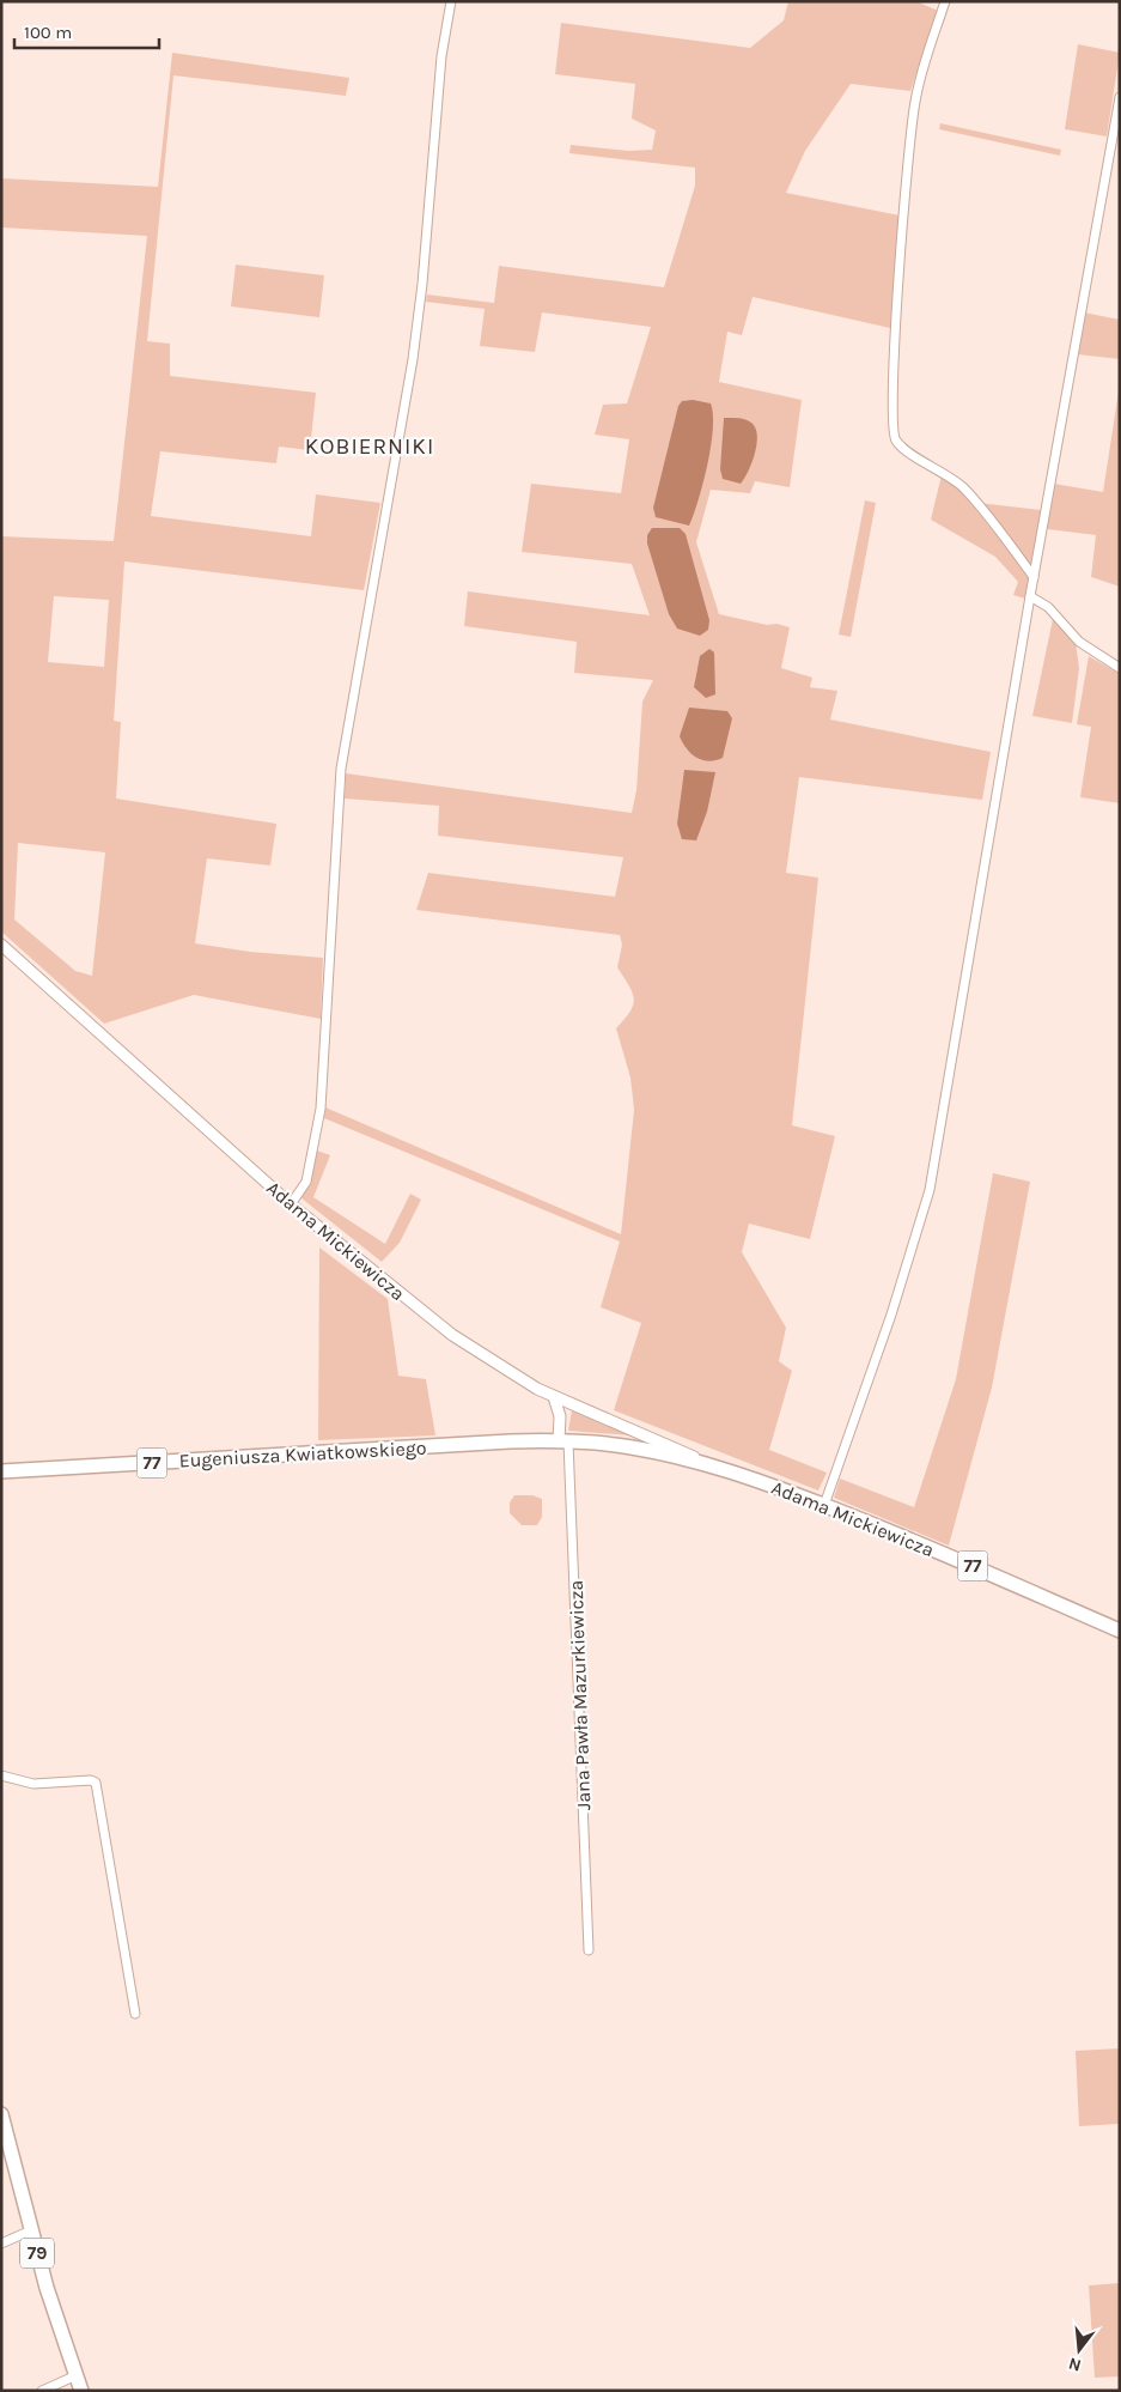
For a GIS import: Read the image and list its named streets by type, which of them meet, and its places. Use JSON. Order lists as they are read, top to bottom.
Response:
{
  "streets": {
    "main road": [
      "Adama Mickiewicza",
      "Eugeniusza Kwiatkowskiego",
      "77",
      "79"
    ],
    "street": ["Jana Pawła Mazurkiewicza"]
  },
  "crossings": [
    ["Adama Mickiewicza", "Eugeniusza Kwiatkowskiego"],
    ["Adama Mickiewicza", "Jana Pawła Mazurkiewicza"],
    ["Eugeniusza Kwiatkowskiego", "Jana Pawła Mazurkiewicza"]
  ],
  "districts": ["KOBIERNIKI"],
  "scale_bar": "100 m",
  "north": "bottom"
}
